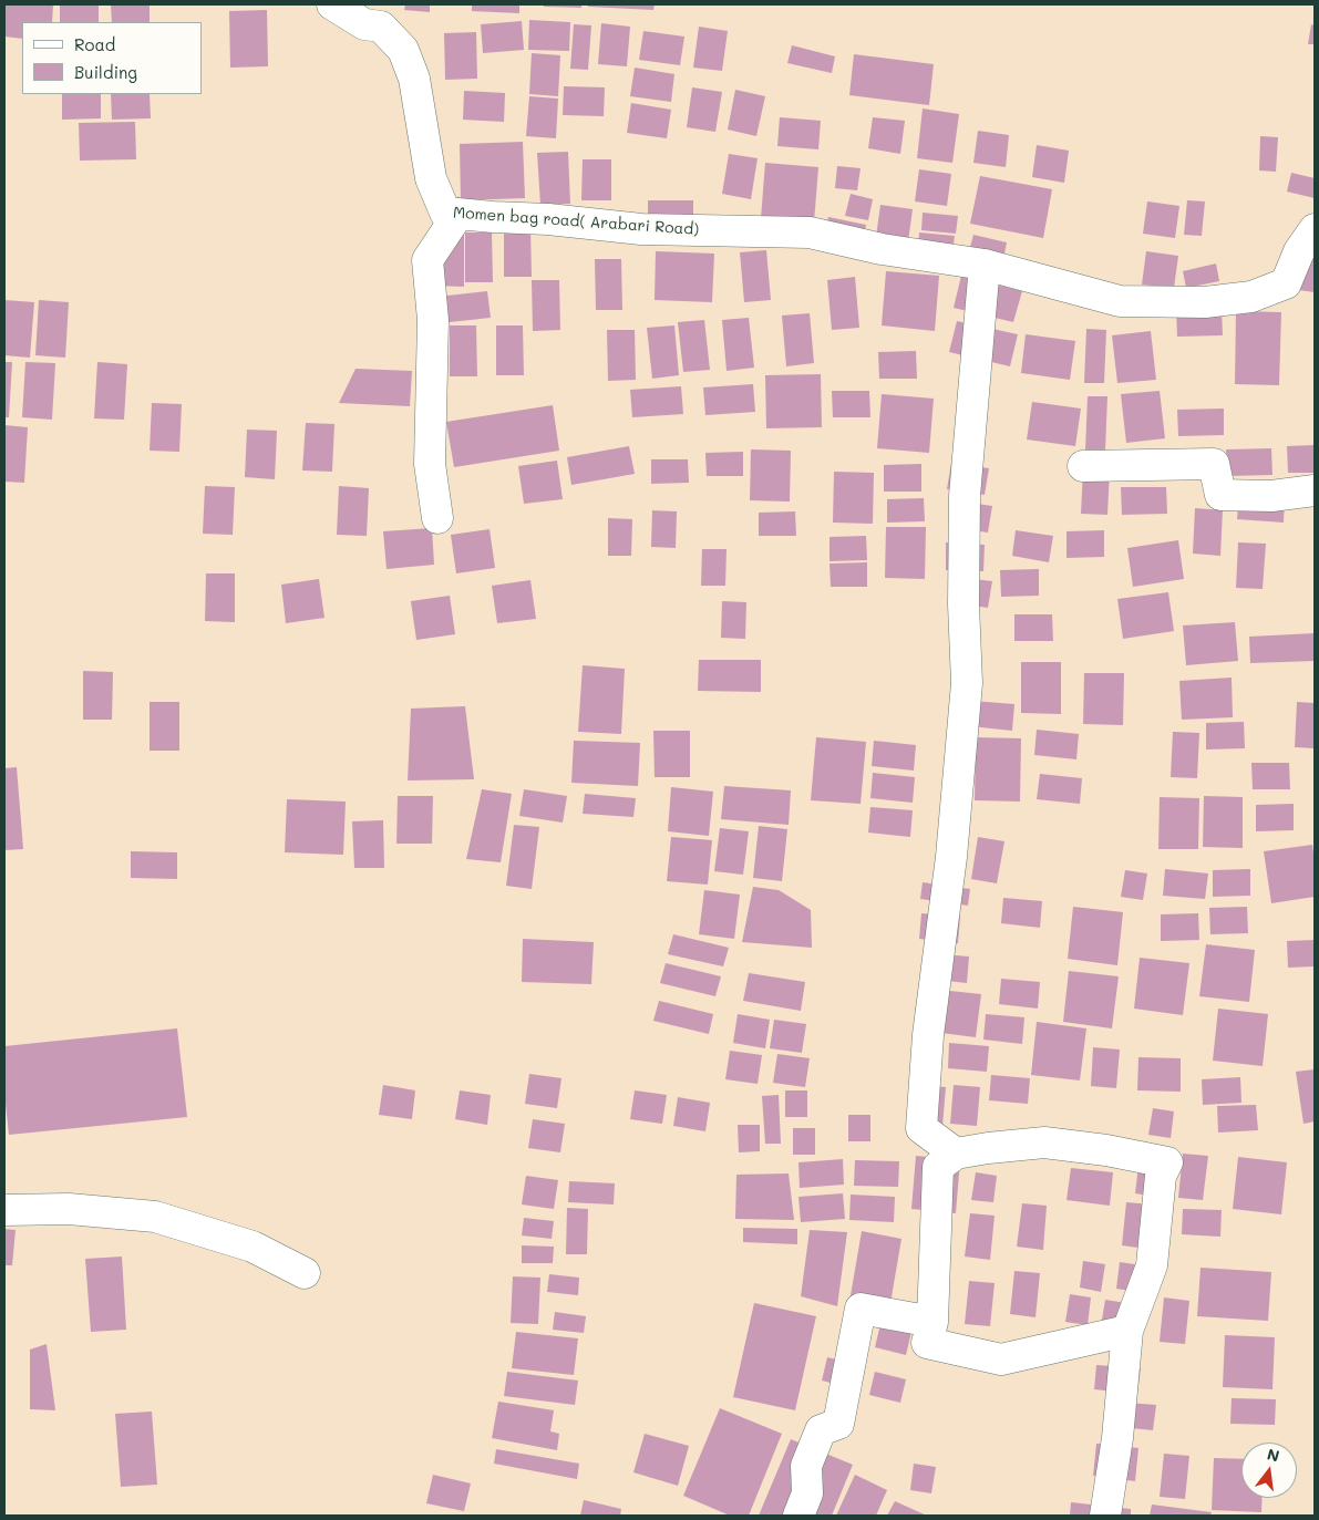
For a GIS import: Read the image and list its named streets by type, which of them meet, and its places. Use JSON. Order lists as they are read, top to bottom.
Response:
{
  "streets": {
    "street": ["Momen bag road( Arabari Road)"]
  },
  "legend": ["Road", "Building"],
  "north": "top"
}
